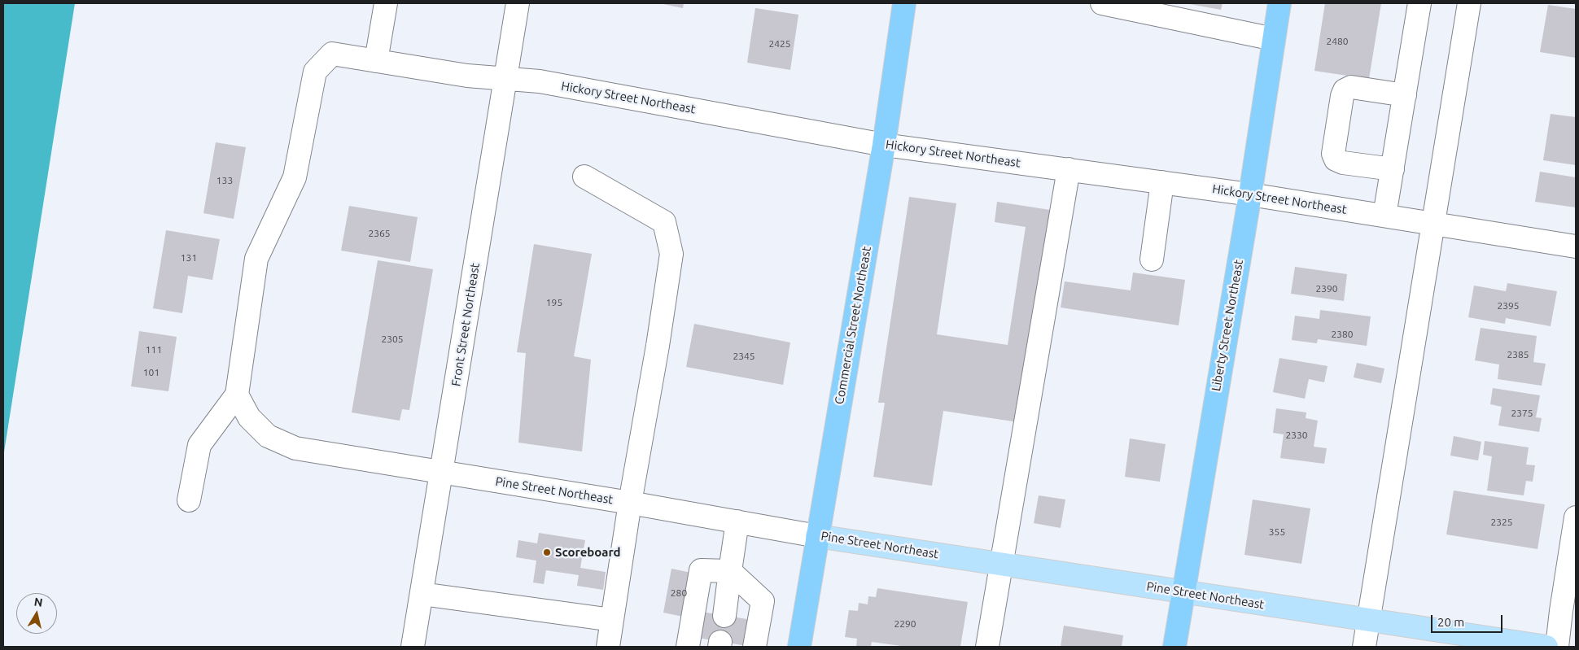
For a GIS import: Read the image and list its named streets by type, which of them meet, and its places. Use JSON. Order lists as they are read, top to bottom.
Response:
{
  "streets": {
    "highway": ["Commercial Street Northeast", "Liberty Street Northeast"],
    "main road": ["Pine Street Northeast"],
    "street": ["Hickory Street Northeast", "Front Street Northeast"]
  },
  "crossings": [
    ["Hickory Street Northeast", "Front Street Northeast"],
    ["Hickory Street Northeast", "Commercial Street Northeast"],
    ["Hickory Street Northeast", "Liberty Street Northeast"],
    ["Hickory Street Northeast", "Pine Street Northeast"],
    ["Front Street Northeast", "Pine Street Northeast"],
    ["Commercial Street Northeast", "Pine Street Northeast"],
    ["Liberty Street Northeast", "Pine Street Northeast"]
  ],
  "places": ["Scoreboard"],
  "house_numbers": [
    "2480",
    "2425",
    "133",
    "2365",
    "131",
    "2390",
    "195",
    "2395",
    "2380",
    "2305",
    "111",
    "2385",
    "2345",
    "101",
    "2375",
    "2330",
    "2325",
    "355",
    "280",
    "2290"
  ],
  "scale_bar": "20 m",
  "north": "top"
}
